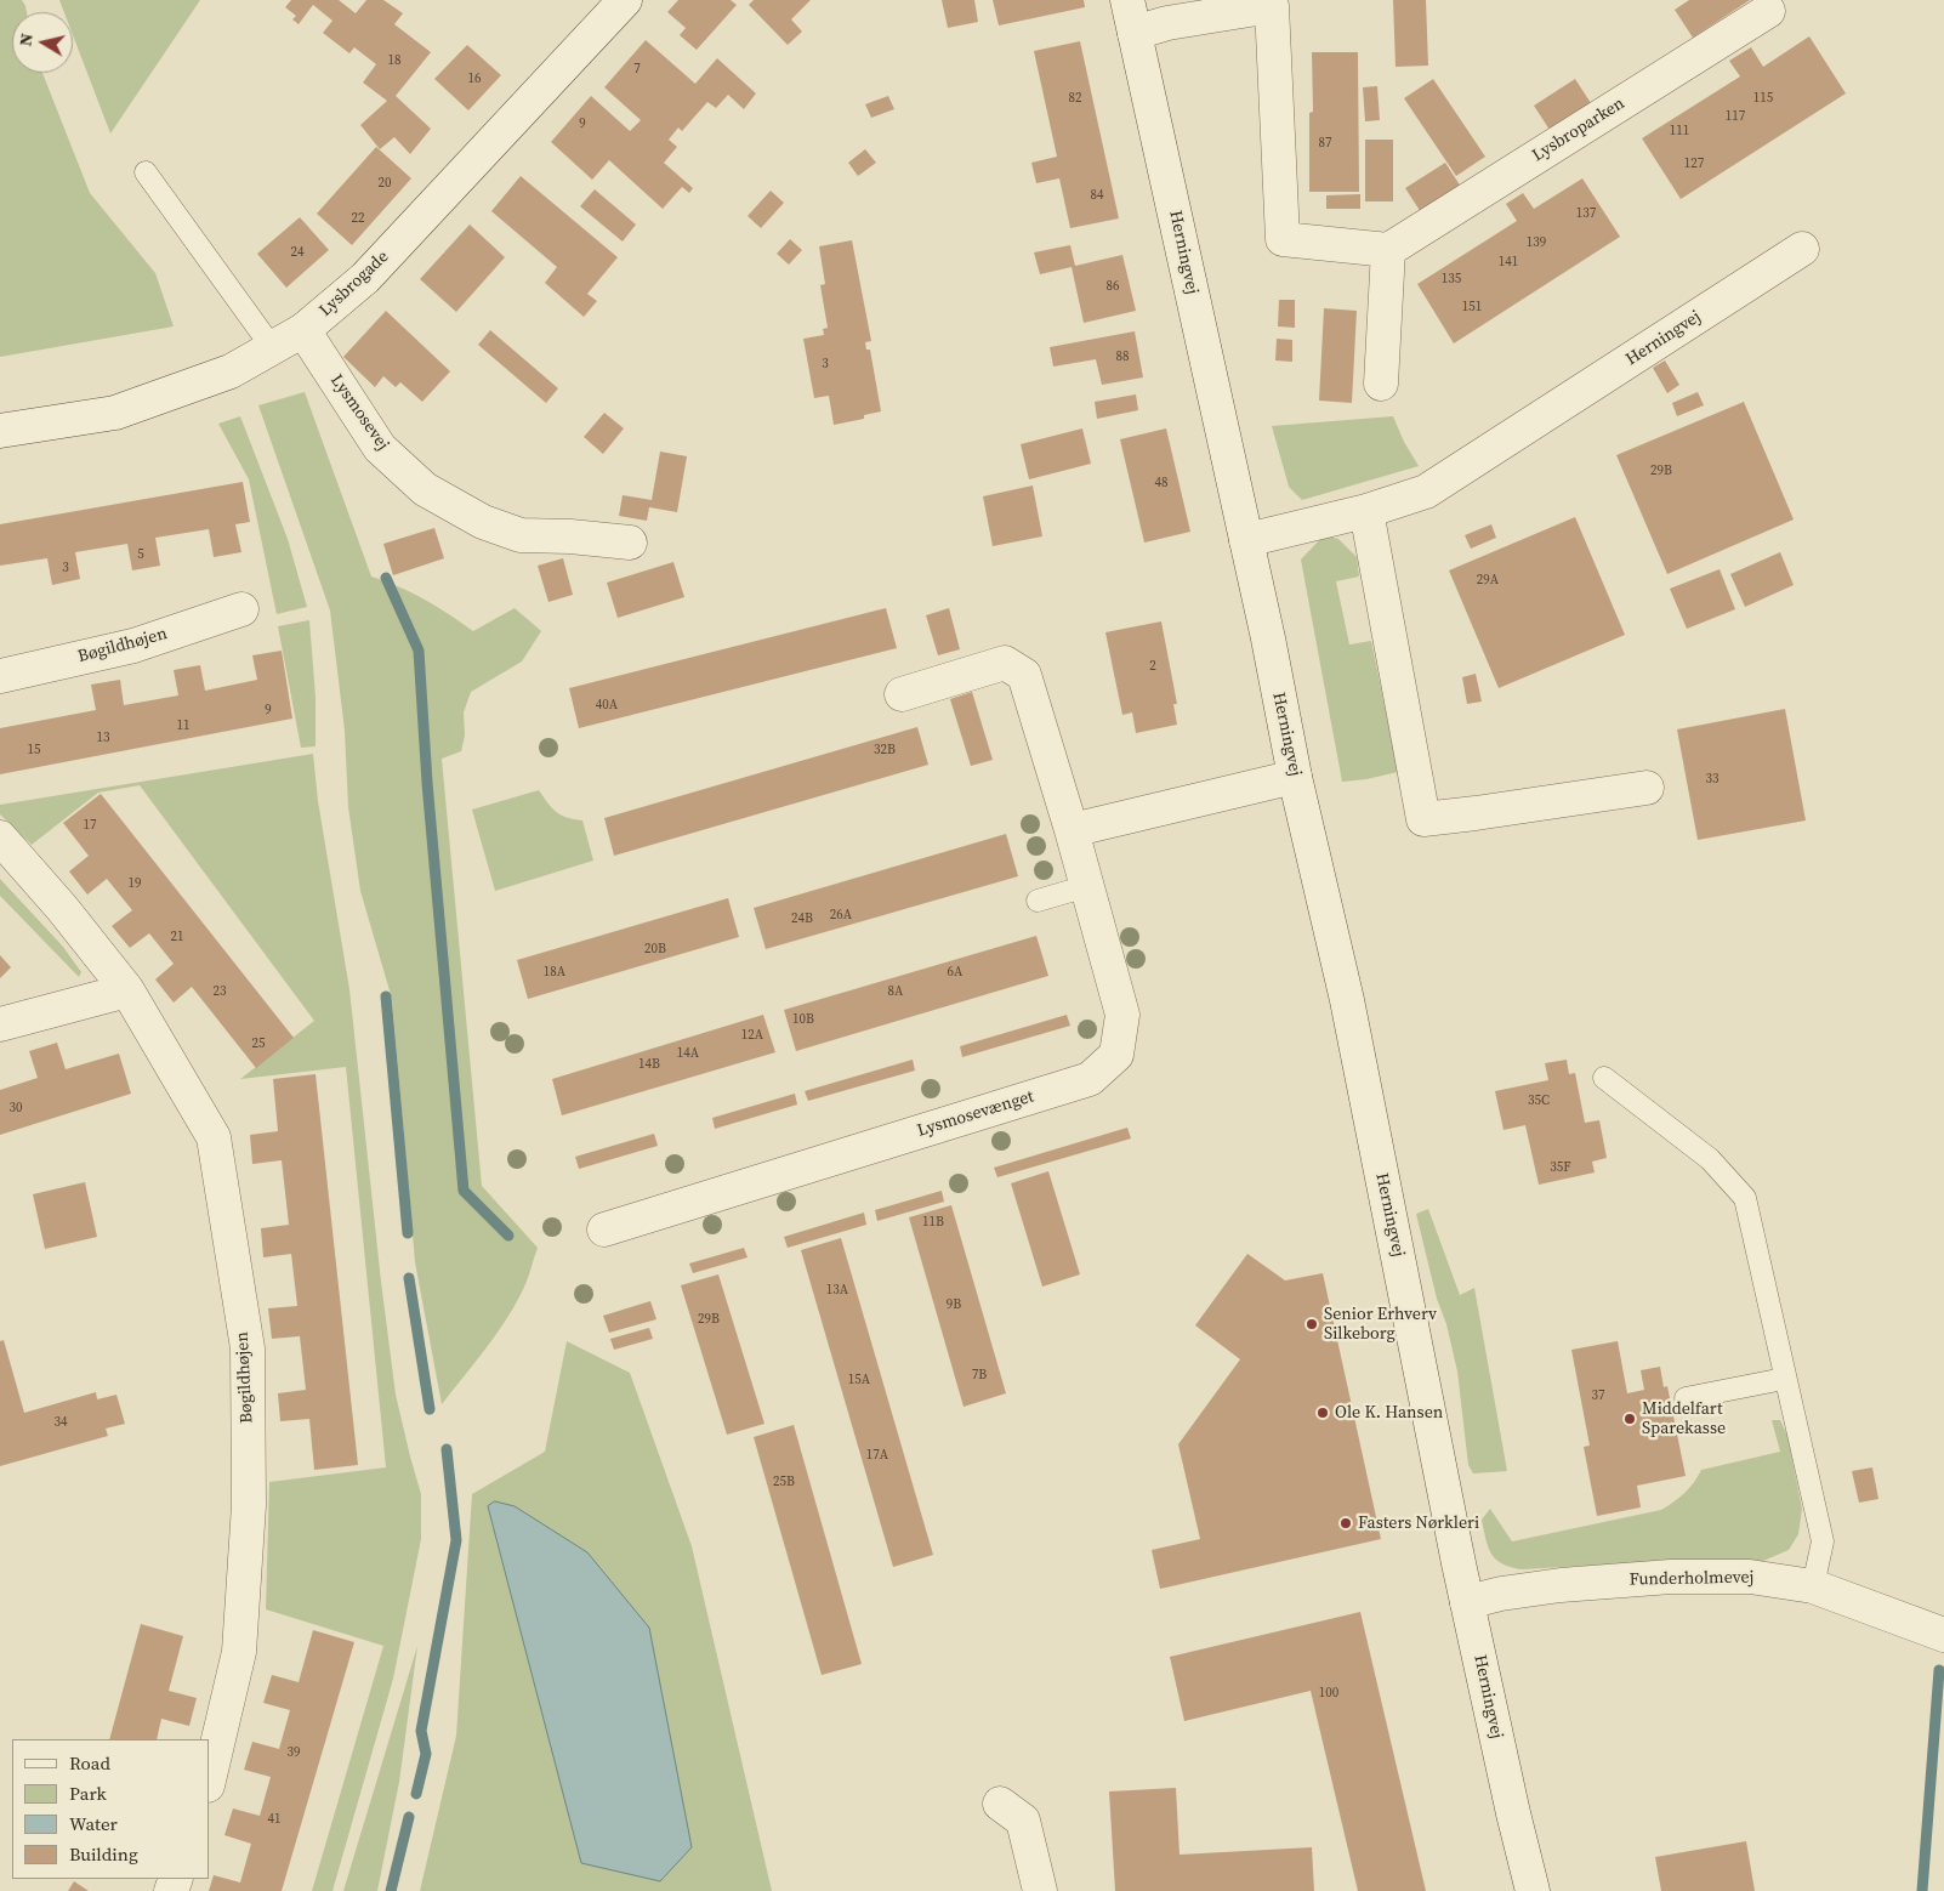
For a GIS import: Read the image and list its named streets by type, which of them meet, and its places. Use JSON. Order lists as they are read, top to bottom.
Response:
{
  "streets": {
    "street": [
      "Lysbroparken",
      "Herningvej",
      "Lysbrogade",
      "Lysmosevej",
      "Bøgildhøjen",
      "Lysmosevænget",
      "Funderholmevej"
    ]
  },
  "crossings": [
    ["Herningvej", "Funderholmevej"],
    ["Lysbrogade", "Lysmosevej"]
  ],
  "places": [
    "Senior Erhverv Silkeborg",
    "Ole K. Hansen",
    "Middelfart Sparekasse",
    "Fasters Nørkleri"
  ],
  "house_numbers": [
    "18",
    "7",
    "16",
    "82",
    "115",
    "117",
    "9",
    "111",
    "87",
    "127",
    "20",
    "84",
    "137",
    "22",
    "139",
    "24",
    "141",
    "135",
    "86",
    "151",
    "88",
    "3",
    "29B",
    "48",
    "5",
    "3",
    "29A",
    "2",
    "40A",
    "9",
    "11",
    "13",
    "15",
    "32B",
    "33",
    "17",
    "19",
    "26A",
    "24B",
    "21",
    "20B",
    "18A",
    "6A",
    "23",
    "8A",
    "10B",
    "12A",
    "25",
    "14A",
    "14B",
    "35C",
    "30",
    "35F",
    "11B",
    "13A",
    "9B",
    "29B",
    "7B",
    "15A",
    "37",
    "34",
    "17A",
    "25B",
    "100",
    "39",
    "41"
  ],
  "legend": [
    "Road",
    "Park",
    "Water",
    "Building"
  ],
  "north": "left"
}
